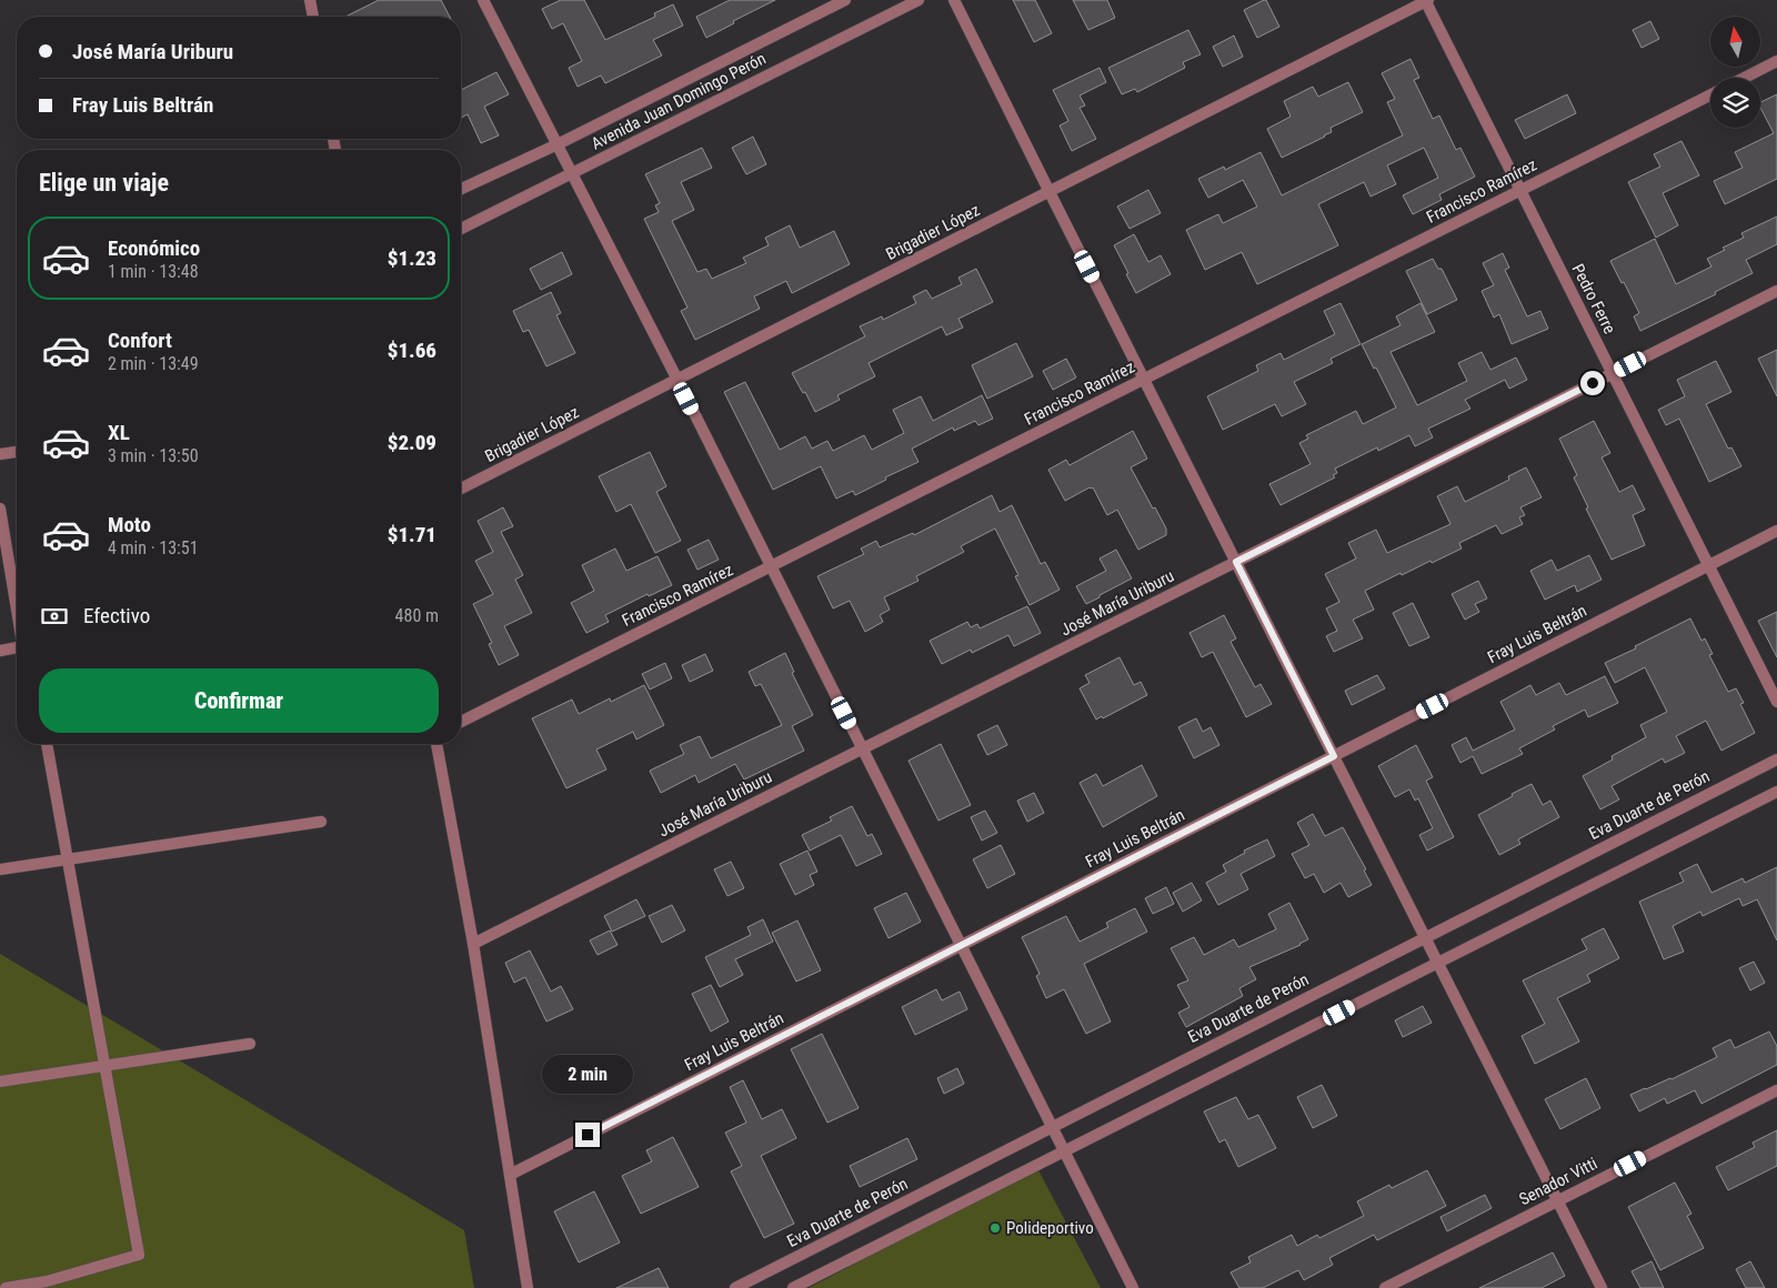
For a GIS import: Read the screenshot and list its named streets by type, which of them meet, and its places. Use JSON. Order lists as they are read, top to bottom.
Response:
{
  "streets": {
    "street": [
      "Avenida Juan Domingo Perón",
      "Francisco Ramírez",
      "Brigadier López",
      "Pedro Ferre",
      "José María Uriburu",
      "Fray Luis Beltrán",
      "Eva Duarte de Perón",
      "Senador Vitti"
    ]
  },
  "crossings": [
    ["Francisco Ramírez", "Pedro Ferre"],
    ["Brigadier López", "Pedro Ferre"],
    ["Pedro Ferre", "José María Uriburu"],
    ["Pedro Ferre", "Fray Luis Beltrán"]
  ],
  "places": ["Polideportivo"],
  "north": "top",
  "page": {
    "banner": ["José María Uriburu", "Fray Luis Beltrán"],
    "heading": "Elige un viaje",
    "list": [
      {
        "name": "Económico",
        "note": "1 min · 13:48",
        "value": "$1.23"
      },
      {
        "name": "Confort",
        "note": "2 min · 13:49",
        "value": "$1.66"
      },
      {
        "name": "XL",
        "note": "3 min · 13:50",
        "value": "$2.09"
      },
      {
        "name": "Moto",
        "note": "4 min · 13:51",
        "value": "$1.71"
      }
    ],
    "pay": ["Efectivo", "480 m"],
    "buttons": "Confirmar",
    "bubble": "2 min"
  }
}
